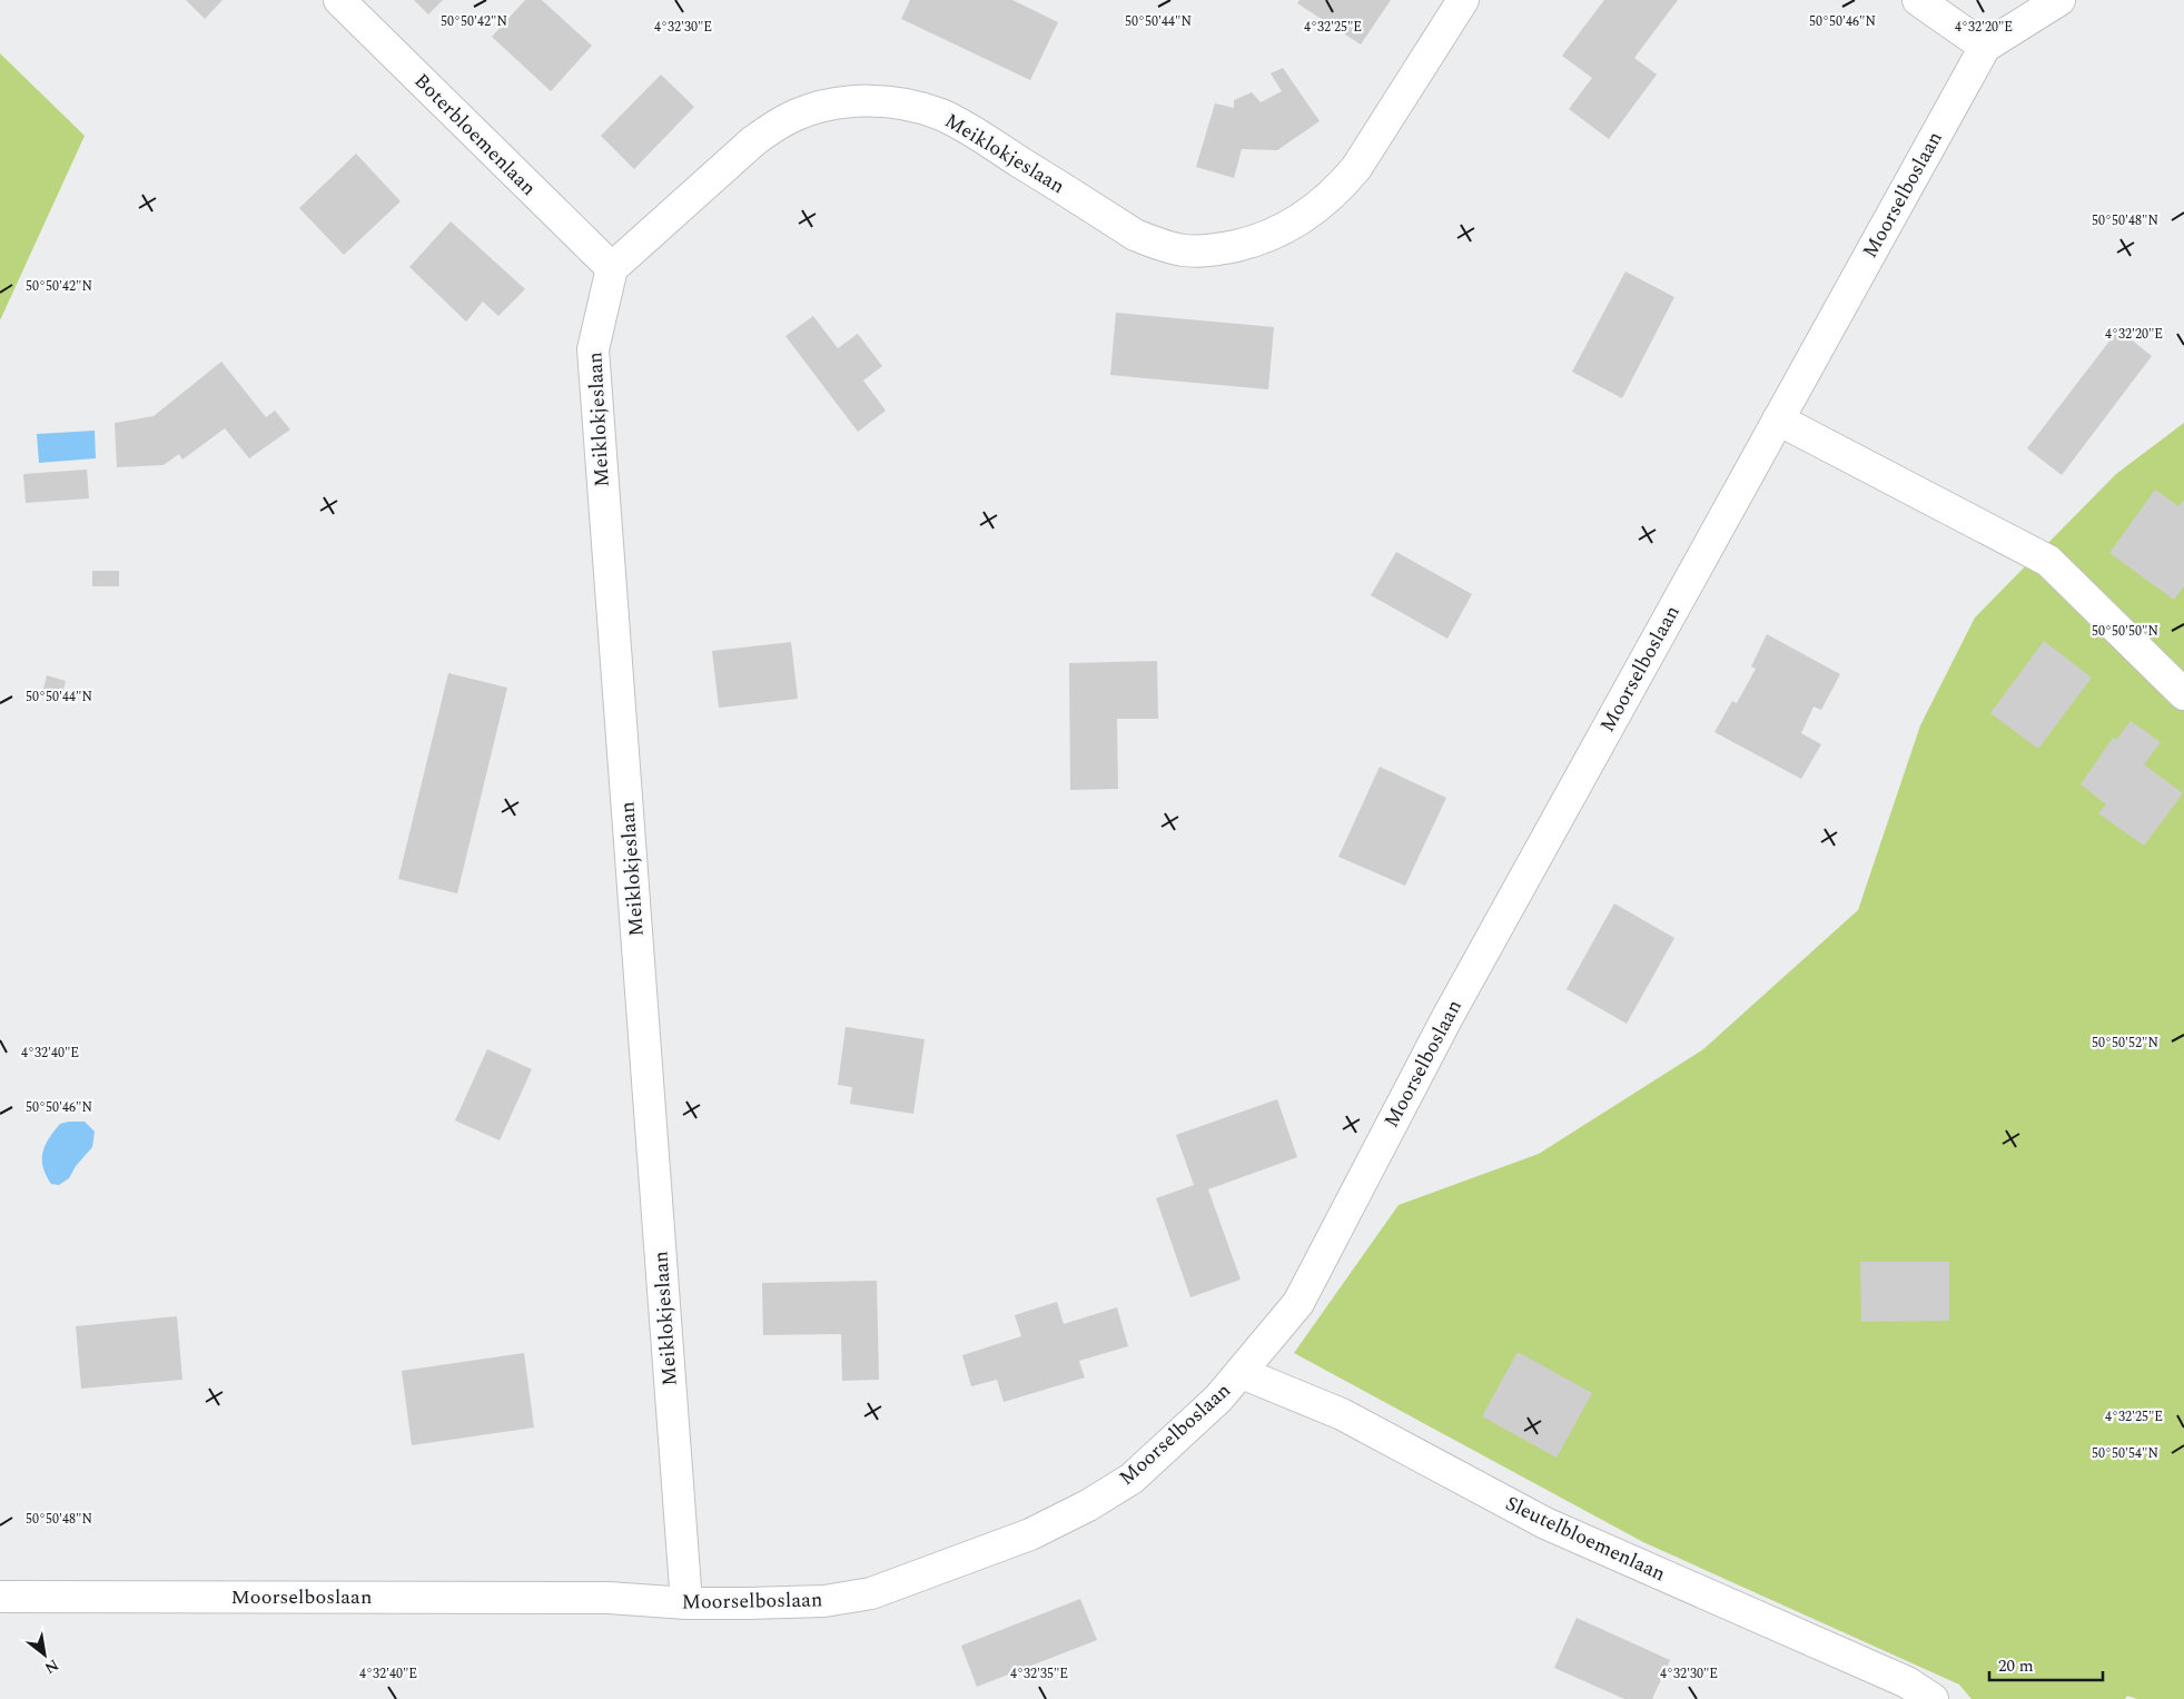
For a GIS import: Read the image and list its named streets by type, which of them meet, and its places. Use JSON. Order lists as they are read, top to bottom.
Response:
{
  "streets": {
    "street": [
      "Boterbloemenlaan",
      "Meiklokjeslaan",
      "Moorselboslaan",
      "Sleutelbloemenlaan"
    ]
  },
  "crossings": [
    ["Boterbloemenlaan", "Meiklokjeslaan"],
    ["Meiklokjeslaan", "Moorselboslaan"],
    ["Moorselboslaan", "Sleutelbloemenlaan"]
  ],
  "scale_bar": "20 m",
  "north": "bottom right",
  "coordinates": [
    "50°50'42\"N",
    "50°50'44\"N",
    "50°50'46\"N",
    "4°32'30\"E",
    "4°32'20\"E",
    "4°32'25\"E",
    "50°50'48\"N",
    "50°50'50\"N",
    "50°50'52\"N",
    "4°32'40\"E",
    "50°50'54\"N",
    "4°32'35\"E"
  ]
}
